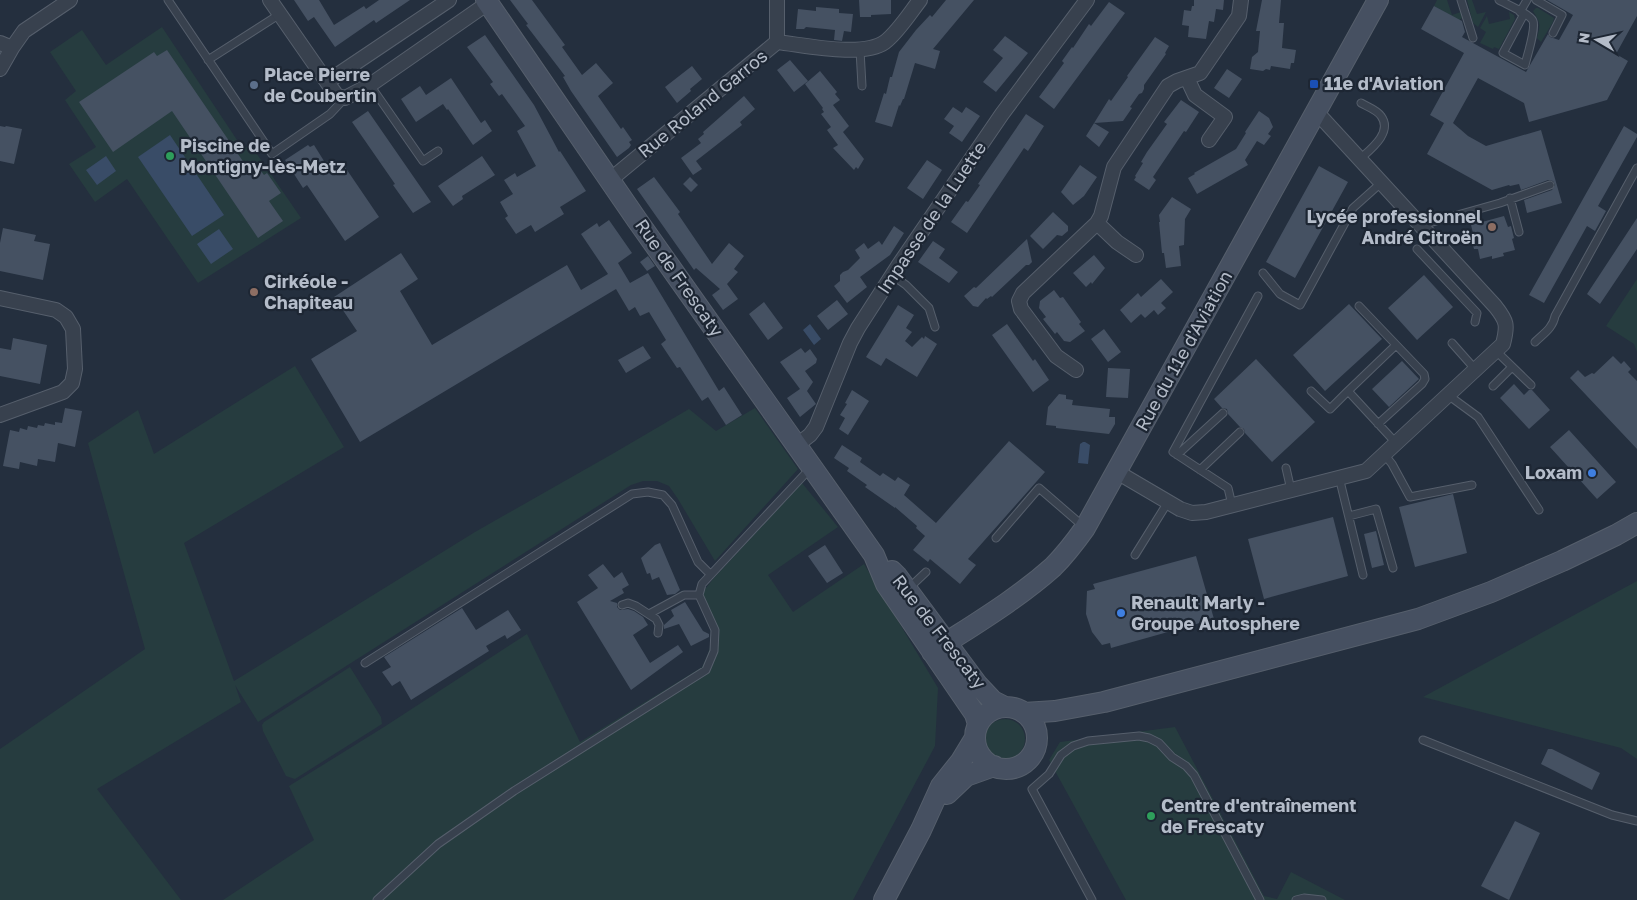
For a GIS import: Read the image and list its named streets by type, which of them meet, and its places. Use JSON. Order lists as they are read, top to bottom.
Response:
{
  "streets": {
    "street": [
      "Rue Roland Garros",
      "Impasse de la Luette",
      "Rue de Frescaty",
      "Rue du 11e d'Aviation"
    ]
  },
  "crossings": [
    ["Rue Roland Garros", "Rue de Frescaty"],
    ["Impasse de la Luette", "Rue de Frescaty"],
    ["Rue de Frescaty", "Rue du 11e d'Aviation"]
  ],
  "places": {
    "transit": ["11e d'Aviation"],
    "other": [
      "Place Pierre de Coubertin",
      "Piscine de Montigny-lès-Metz",
      "Lycée professionnel André Citroën",
      "Cirkéole - Chapiteau",
      "Loxam",
      "Renault Marly - Groupe Autosphere",
      "Centre d'entraînement de Frescaty"
    ]
  },
  "north": "left"
}
